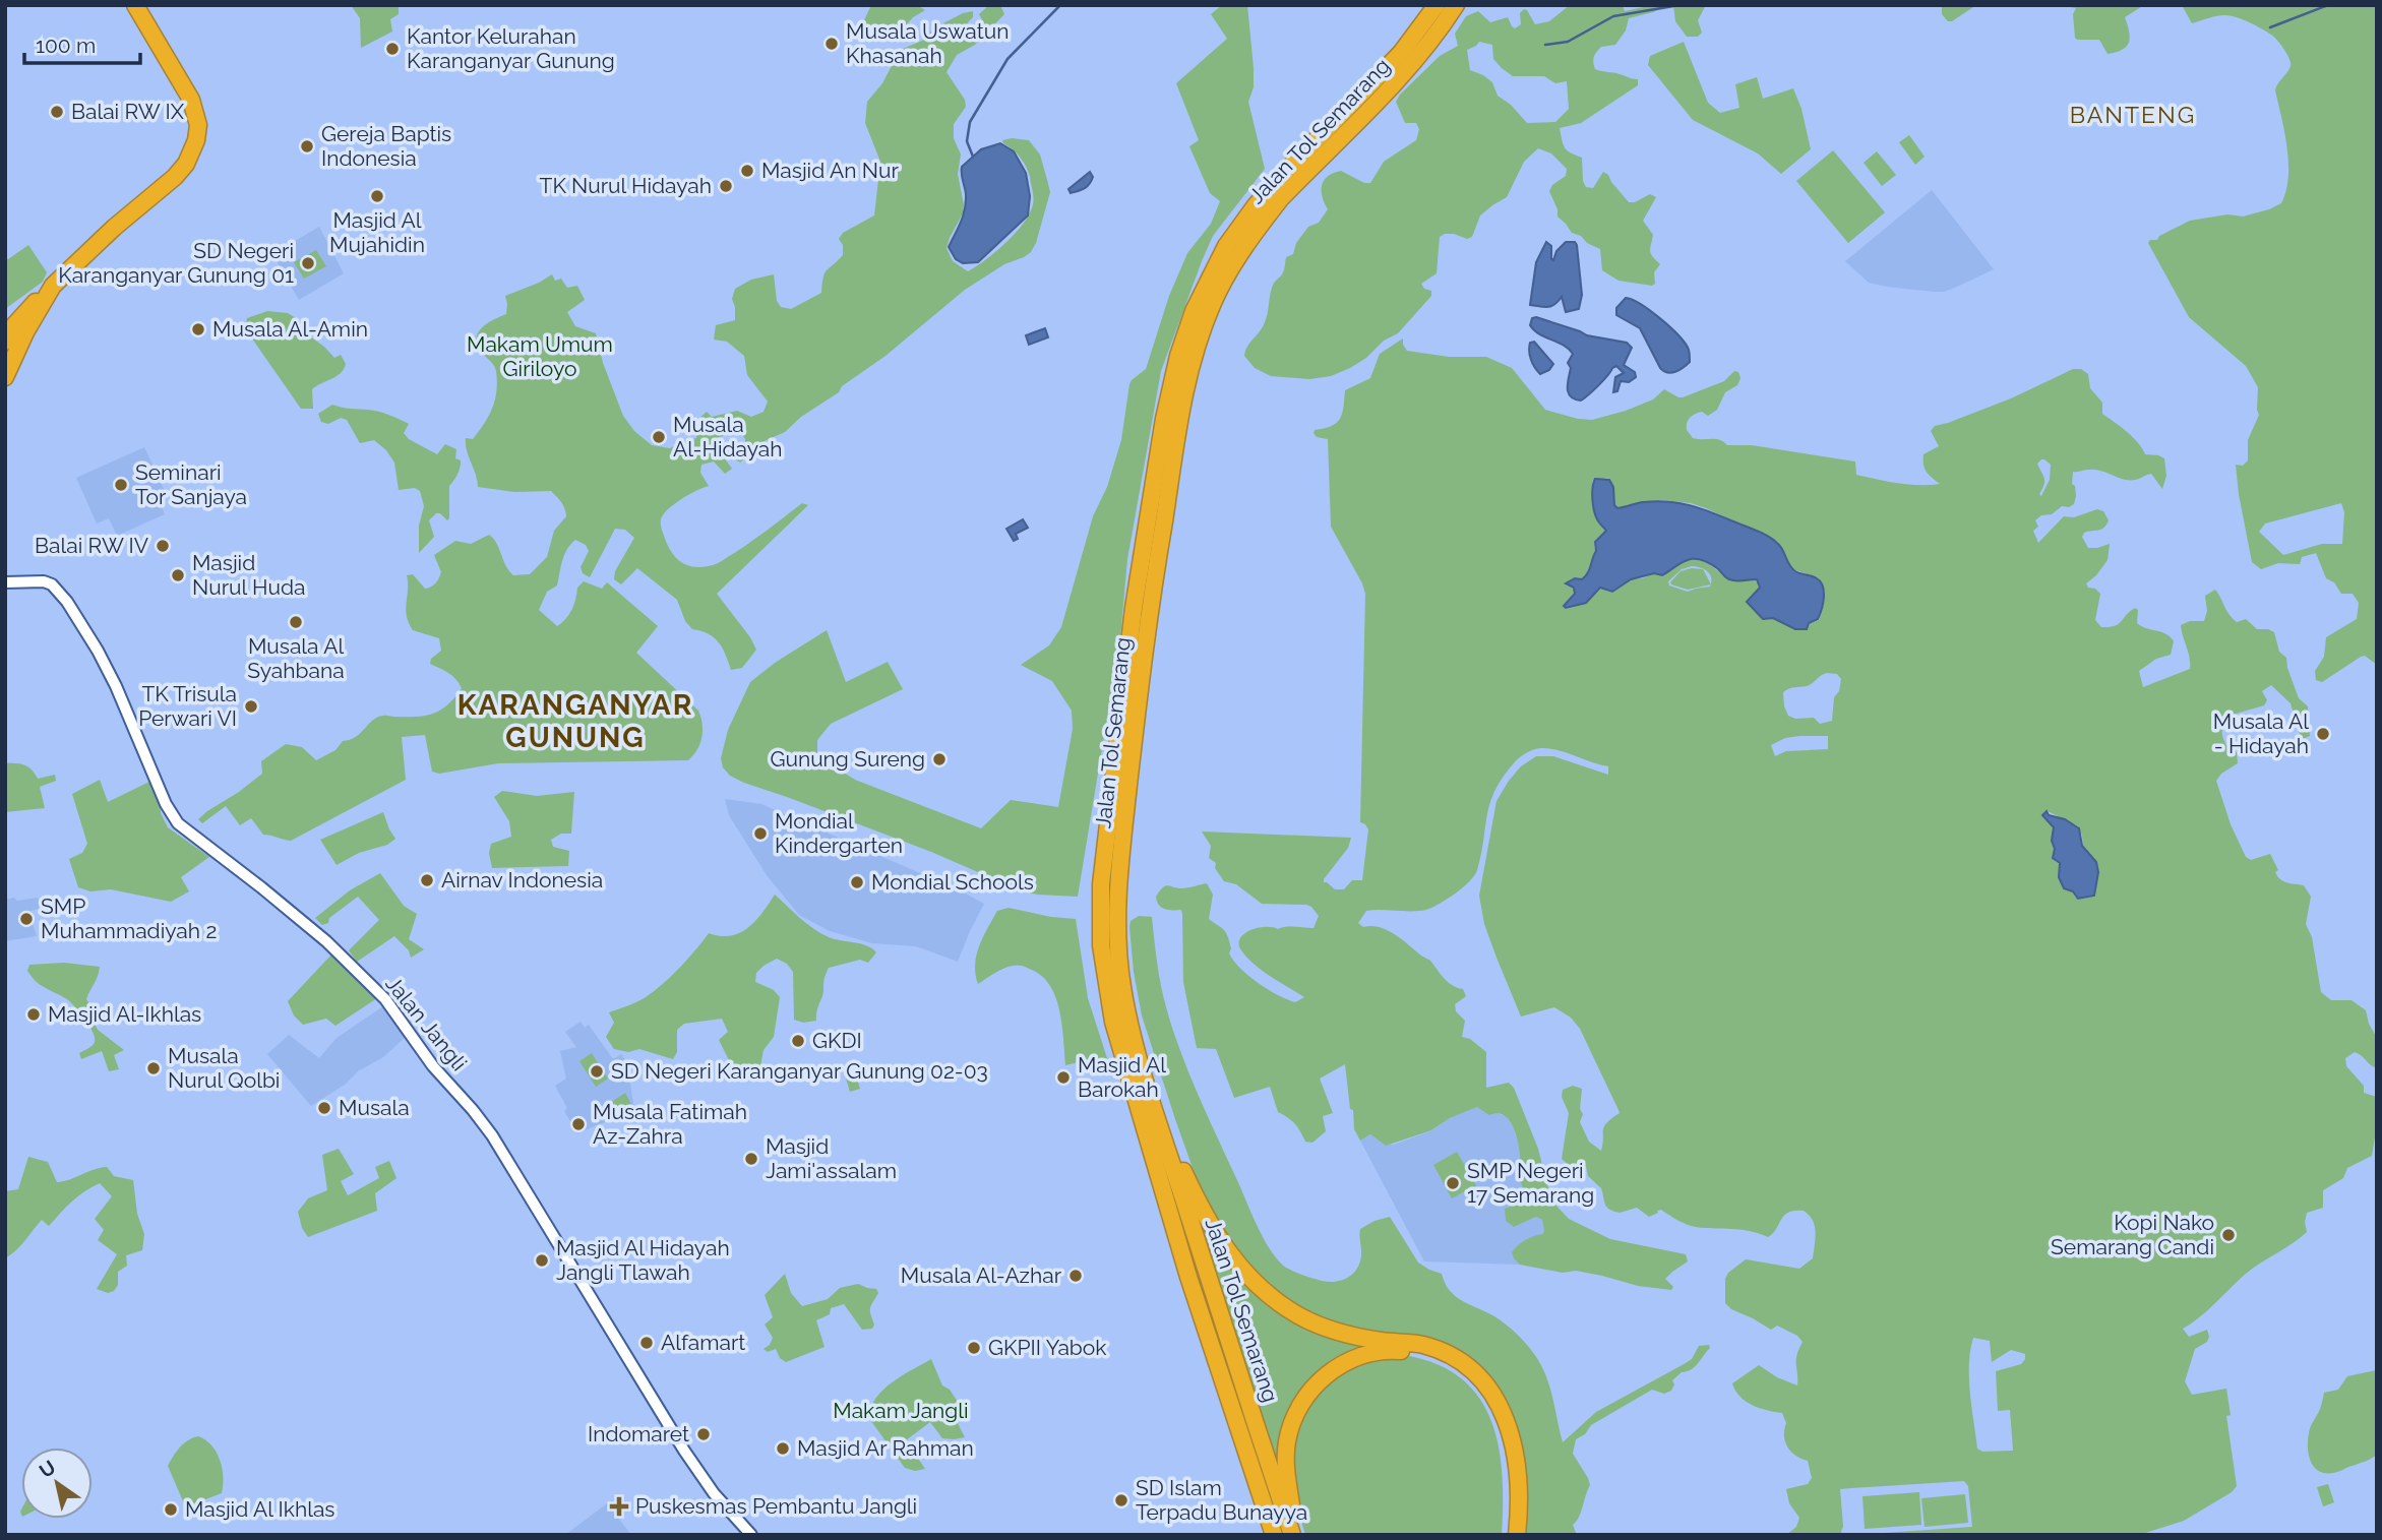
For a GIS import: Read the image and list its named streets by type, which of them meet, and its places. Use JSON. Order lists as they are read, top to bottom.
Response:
{
  "streets": {
    "highway": ["Jalan Tol Semarang"],
    "street": ["Jalan Jangli"]
  },
  "districts": ["BANTENG", "KARANGANYAR GUNUNG"],
  "parks": ["Makam Umum Giriloyo", "Makam Jangli"],
  "places": {
    "other": [
      "Musala Uswatun Khasanah",
      "Kantor Kelurahan Karanganyar Gunung",
      "Balai RW IX",
      "Gereja Baptis Indonesia",
      "Masjid An Nur",
      "TK Nurul Hidayah",
      "Masjid Al Mujahidin",
      "SD Negeri Karanganyar Gunung 01",
      "Musala Al-Amin",
      "Musala Al-Hidayah",
      "Seminari Tor Sanjaya",
      "Balai RW IV",
      "Masjid Nurul Huda",
      "Musala Al Syahbana",
      "TK Trisula Perwari VI",
      "Musala Al - Hidayah",
      "Gunung Sureng",
      "Mondial Kindergarten",
      "Airnav Indonesia",
      "Mondial Schools",
      "SMP Muhammadiyah 2",
      "Masjid Al-Ikhlas",
      "GKDI",
      "Musala Nurul Qolbi",
      "SD Negeri Karanganyar Gunung 02-03",
      "Masjid Al Barokah",
      "Musala",
      "Musala Fatimah Az-Zahra",
      "Masjid Jami'assalam",
      "SMP Negeri 17 Semarang",
      "Kopi Nako Semarang Candi",
      "Masjid Al Hidayah Jangli Tlawah",
      "Musala Al-Azhar",
      "Alfamart",
      "GKPII Yabok",
      "Indomaret",
      "Masjid Ar Rahman",
      "SD Islam Terpadu Bunayya",
      "Masjid Al Ikhlas"
    ],
    "health": ["Puskesmas Pembantu Jangli"]
  },
  "scale_bar": "100 m",
  "north": "top left"
}
